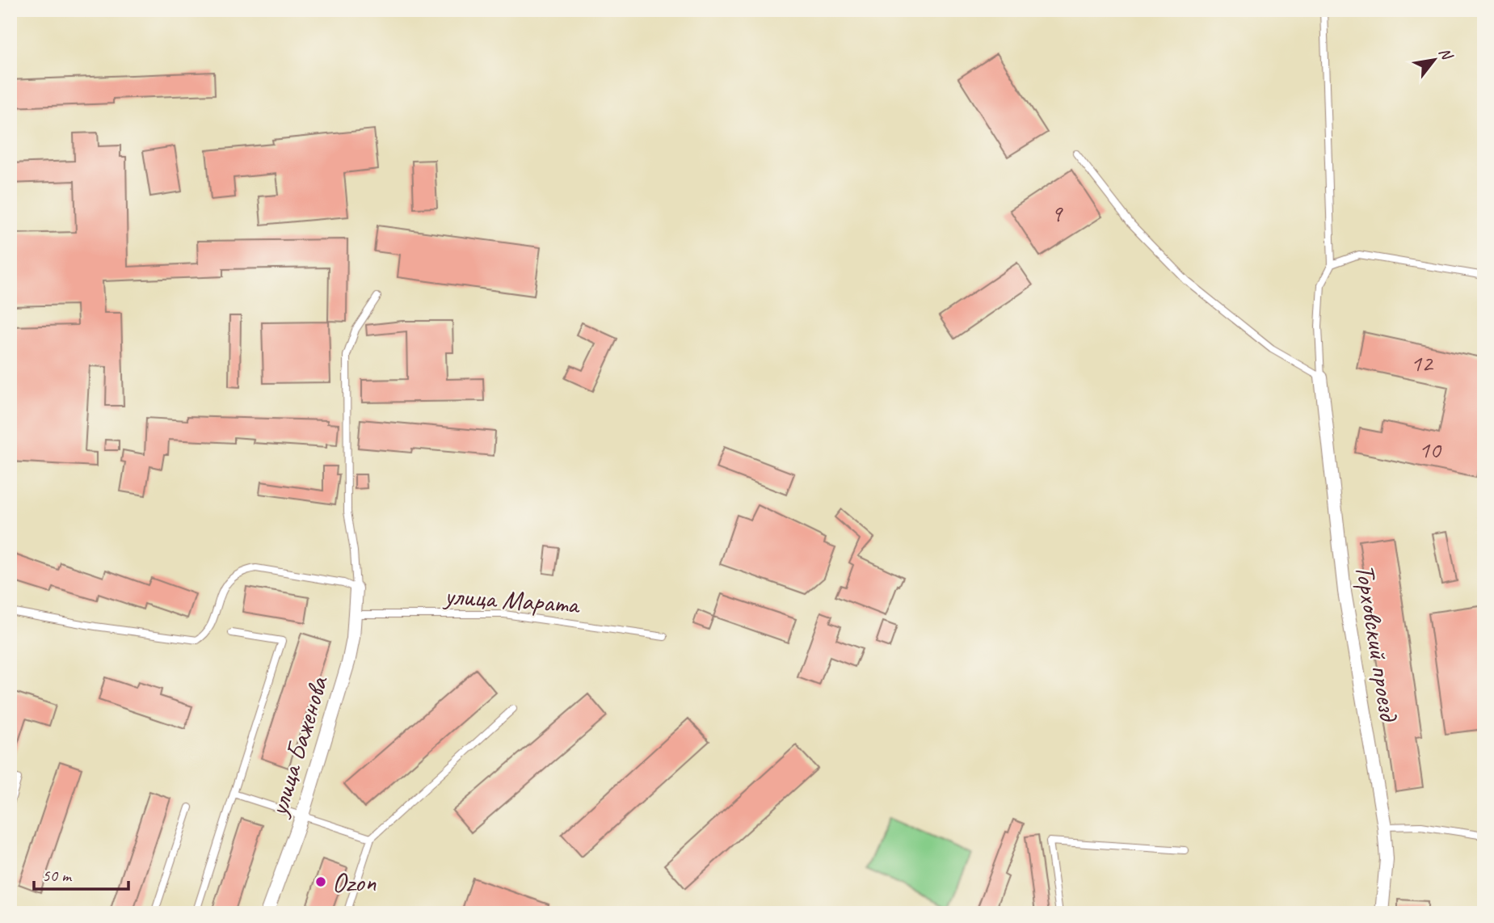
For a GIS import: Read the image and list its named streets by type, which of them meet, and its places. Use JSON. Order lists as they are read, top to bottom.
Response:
{
  "streets": {
    "street": ["Торховский проезд", "улица Баженова"],
    "lane": ["улица Марата"]
  },
  "crossings": [
    ["улица Марата", "улица Баженова"]
  ],
  "places": ["Ozon"],
  "house_numbers": ["9", "12", "10"],
  "scale_bar": "50 m",
  "north": "top right"
}
